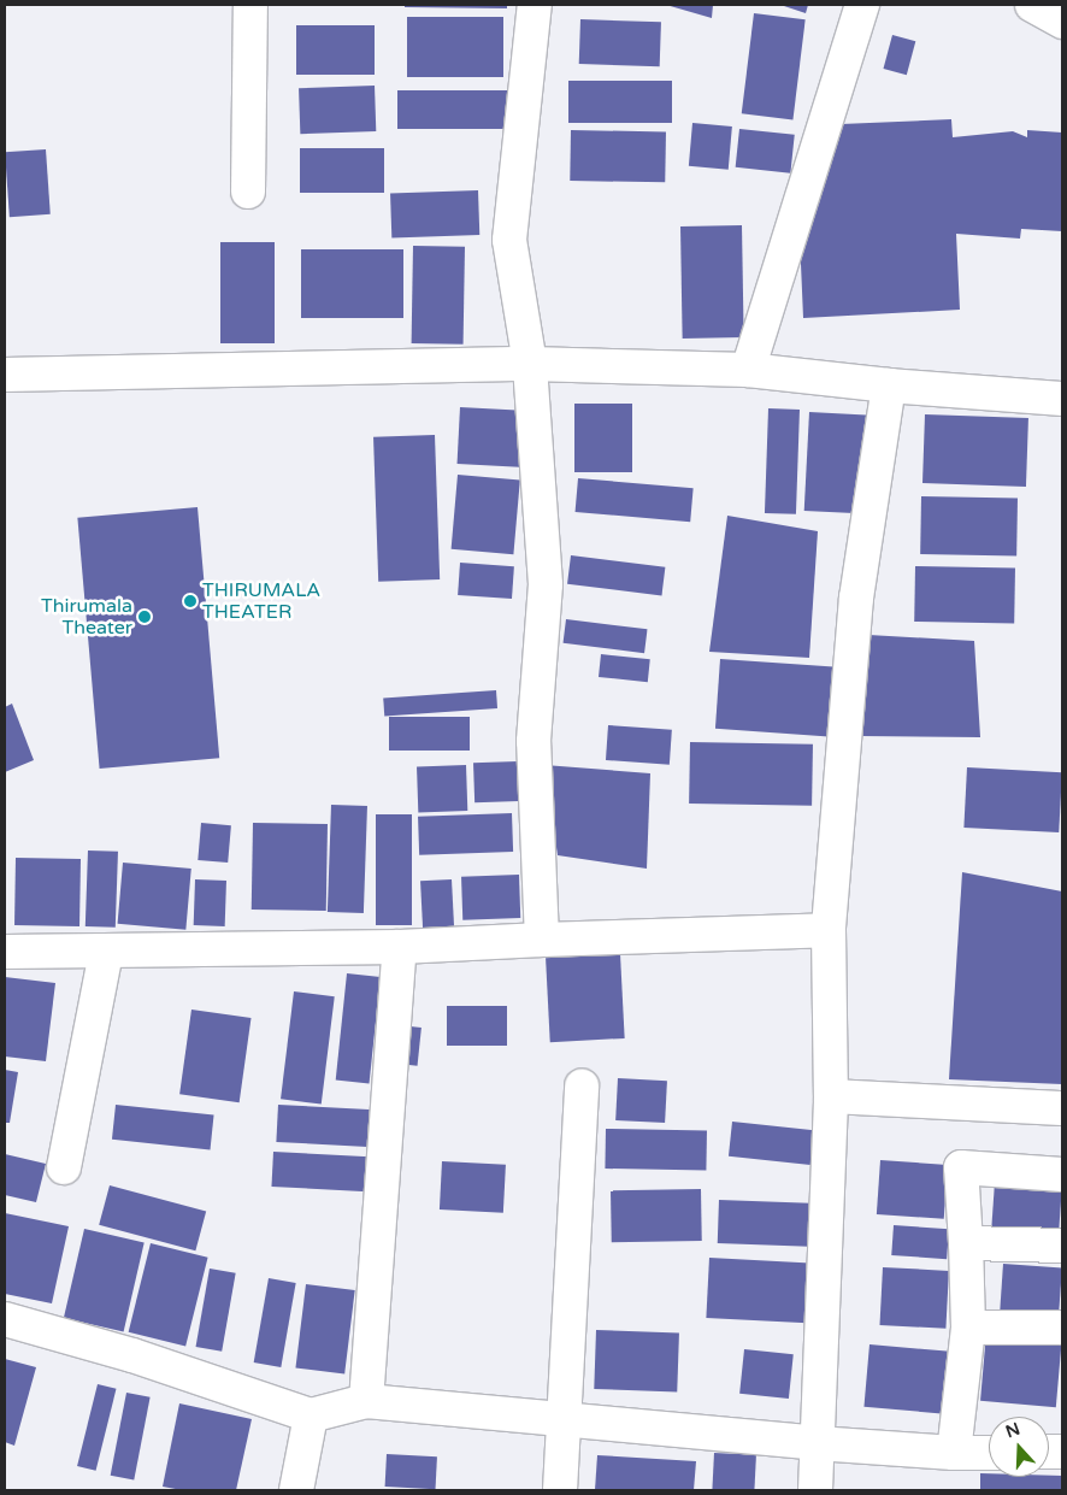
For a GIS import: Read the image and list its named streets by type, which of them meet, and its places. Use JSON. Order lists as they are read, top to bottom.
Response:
{
  "places": ["THIRUMALA THEATER", "Thirumala Theater"],
  "north": "top"
}
